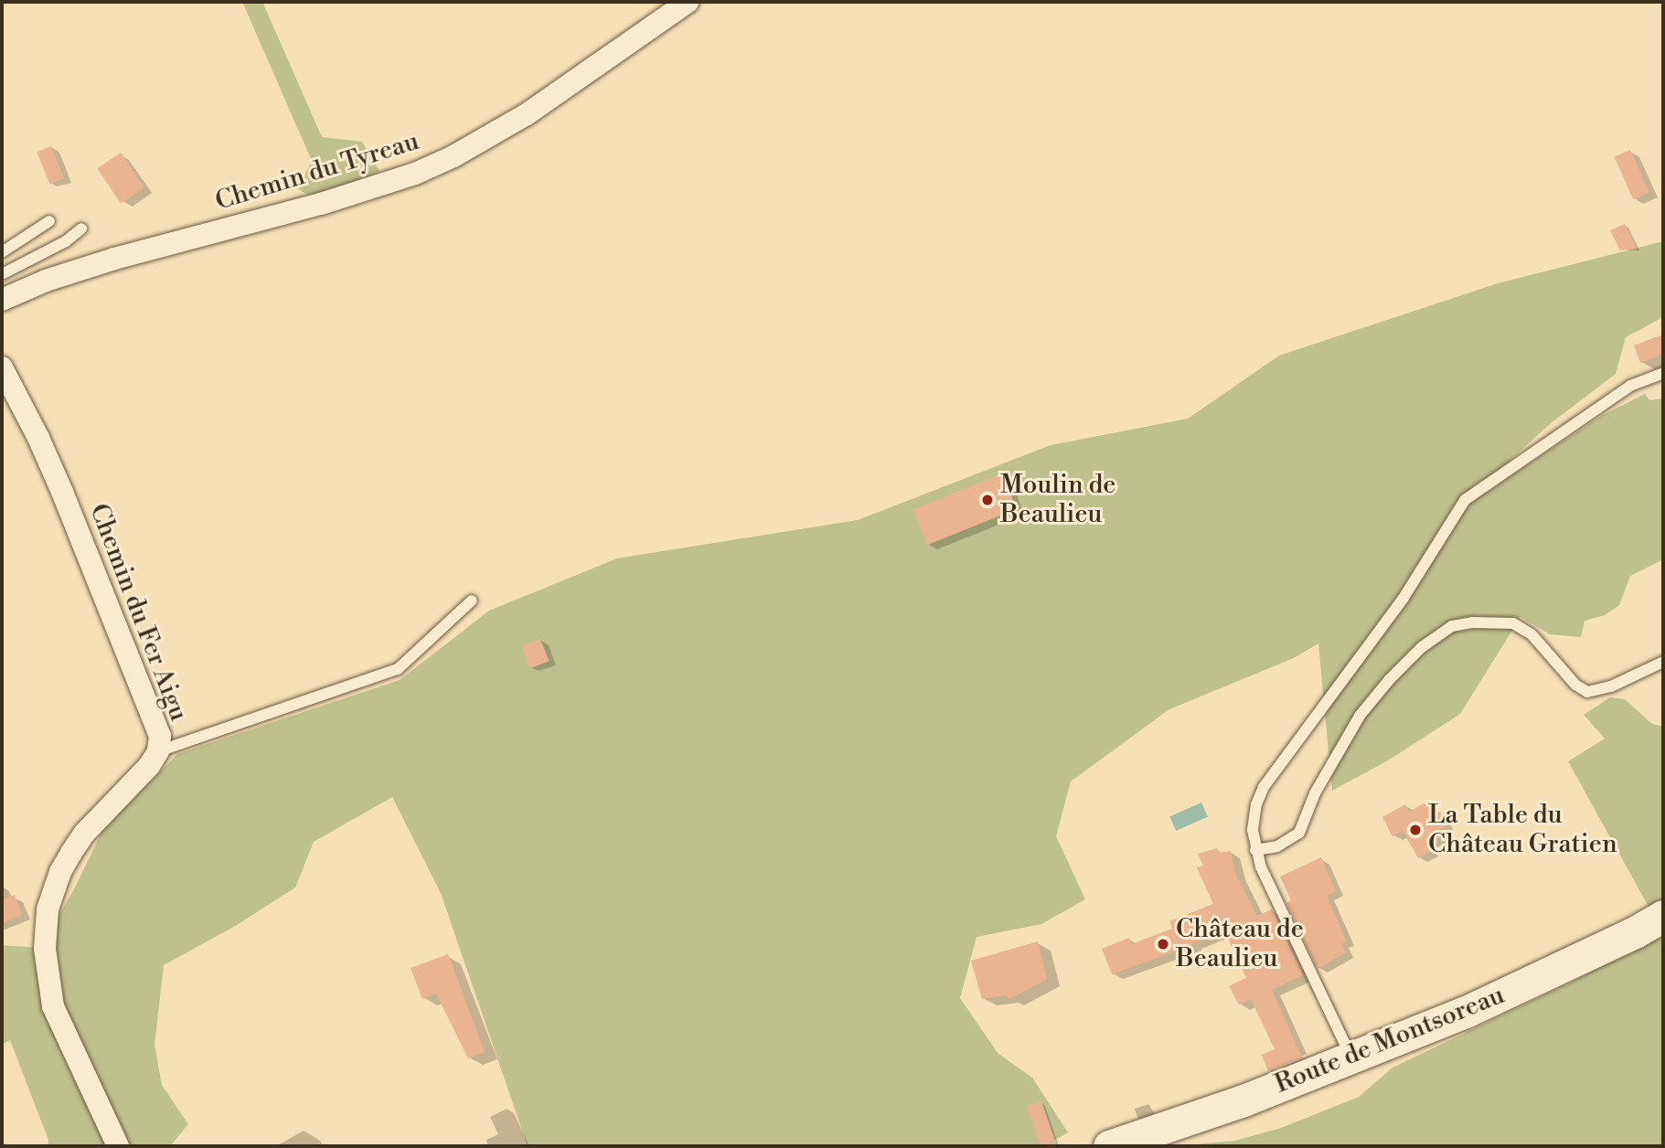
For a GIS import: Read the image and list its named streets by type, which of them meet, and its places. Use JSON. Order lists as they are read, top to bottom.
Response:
{
  "streets": {
    "main road": ["Route de Montsoreau"],
    "street": ["Chemin du Tyreau", "Chemin du Fer Aigu"]
  },
  "places": ["Moulin de Beaulieu", "La Table du Château Gratien", "Château de Beaulieu"]
}
